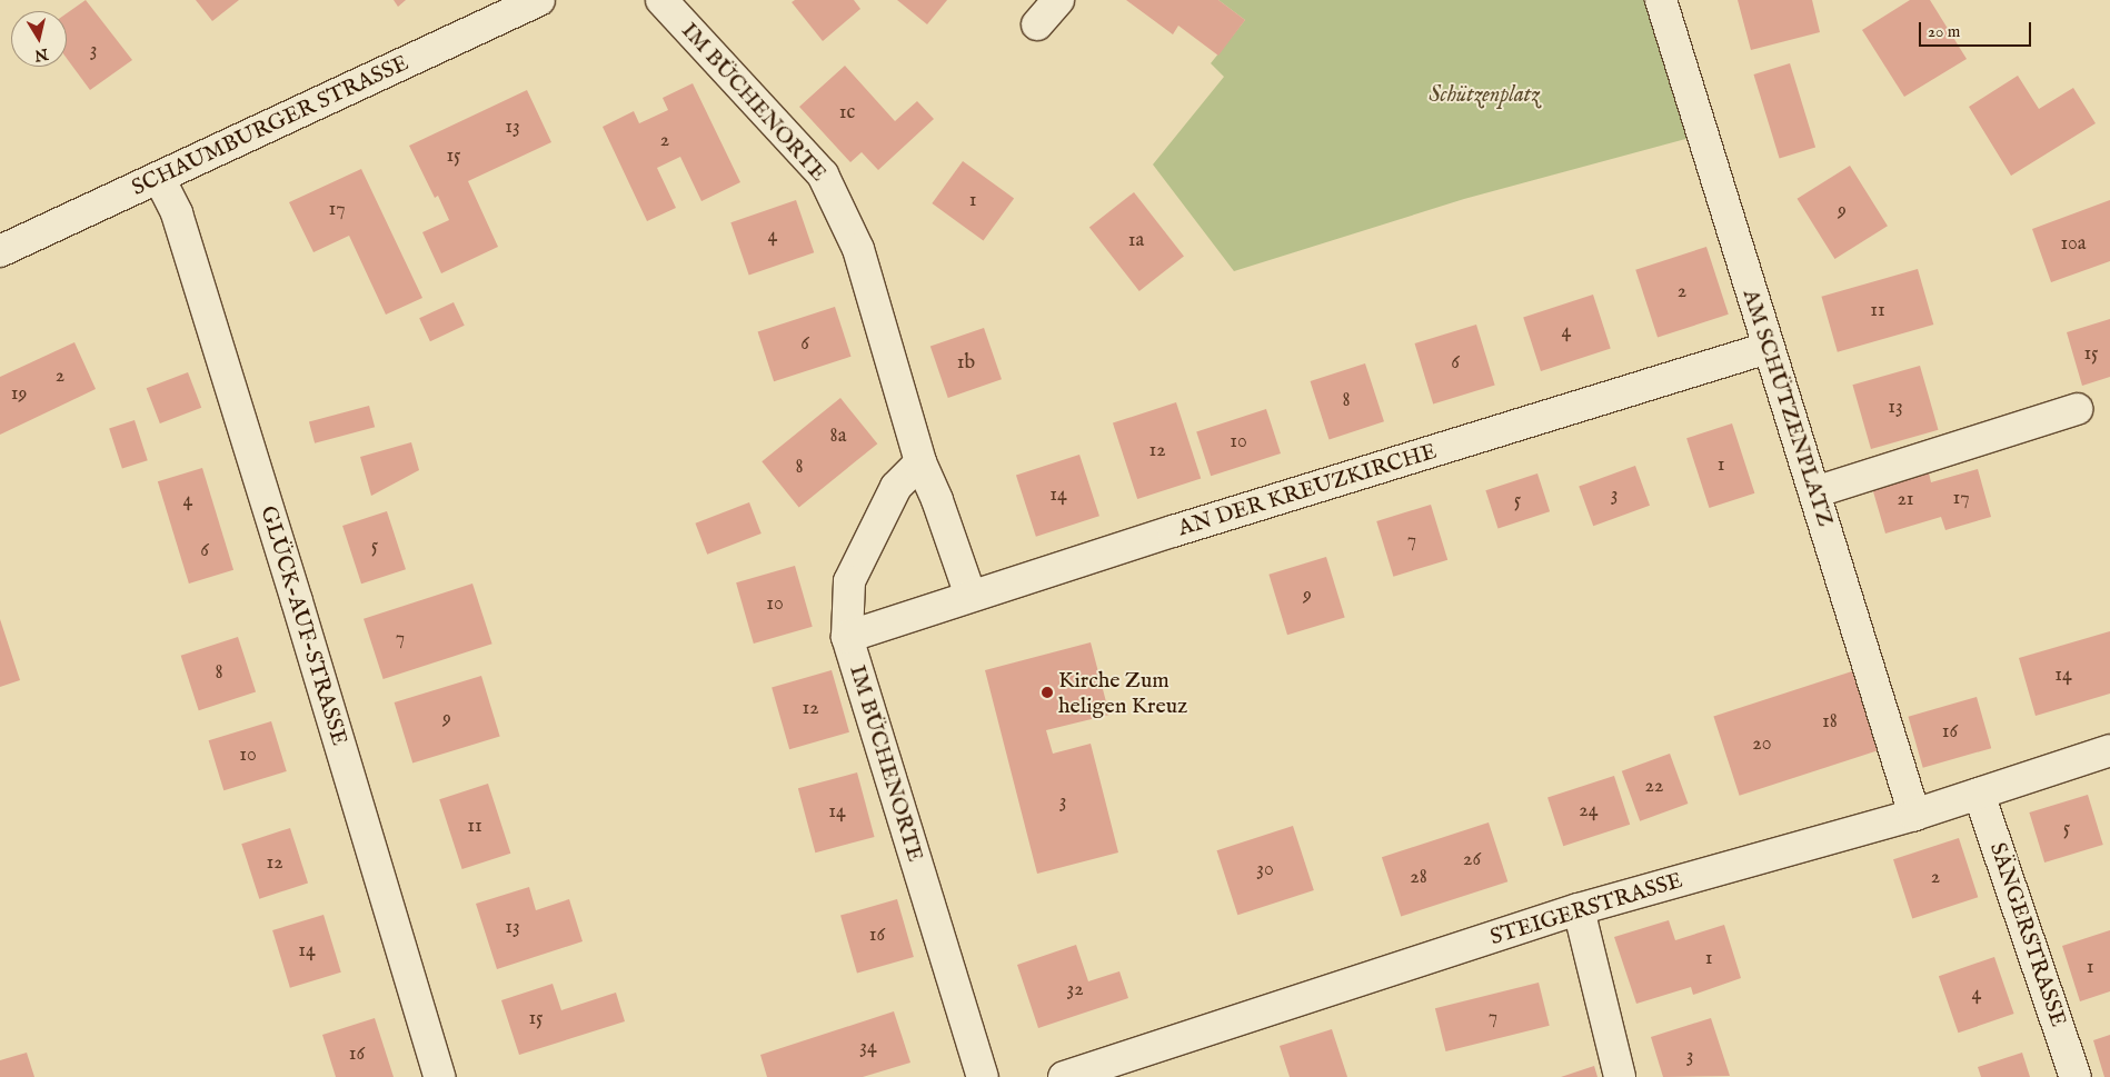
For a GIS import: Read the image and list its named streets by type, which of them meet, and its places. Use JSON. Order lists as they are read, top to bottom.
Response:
{
  "streets": {
    "street": [
      "IM BÜCHENORTE",
      "SCHAUMBURGER STRASSE",
      "AM SCHÜTZENPLATZ",
      "AN DER KREUZKIRCHE",
      "GLÜCK-AUF-STRASSE",
      "STEIGERSTRASSE",
      "SÄNGERSTRASSE"
    ]
  },
  "crossings": [
    ["IM BÜCHENORTE", "AN DER KREUZKIRCHE"],
    ["SCHAUMBURGER STRASSE", "GLÜCK-AUF-STRASSE"],
    ["AM SCHÜTZENPLATZ", "AN DER KREUZKIRCHE"],
    ["AM SCHÜTZENPLATZ", "STEIGERSTRASSE"],
    ["STEIGERSTRASSE", "SÄNGERSTRASSE"]
  ],
  "parks": ["Schützenplatz"],
  "places": ["Kirche Zum heligen Kreuz"],
  "house_numbers": [
    "3",
    "1c",
    "13",
    "2",
    "15",
    "1",
    "17",
    "9",
    "4",
    "1a",
    "10a",
    "2",
    "11",
    "4",
    "6",
    "15",
    "1b",
    "6",
    "2",
    "19",
    "8",
    "13",
    "8a",
    "10",
    "12",
    "1",
    "8",
    "14",
    "3",
    "17",
    "21",
    "4",
    "5",
    "7",
    "5",
    "6",
    "9",
    "10",
    "7",
    "8",
    "14",
    "12",
    "9",
    "18",
    "16",
    "20",
    "10",
    "22",
    "3",
    "24",
    "14",
    "11",
    "5",
    "26",
    "12",
    "30",
    "28",
    "2",
    "13",
    "16",
    "14",
    "1",
    "1",
    "32",
    "4",
    "7",
    "15",
    "34",
    "16",
    "3"
  ],
  "scale_bar": "20 m",
  "north": "bottom"
}
